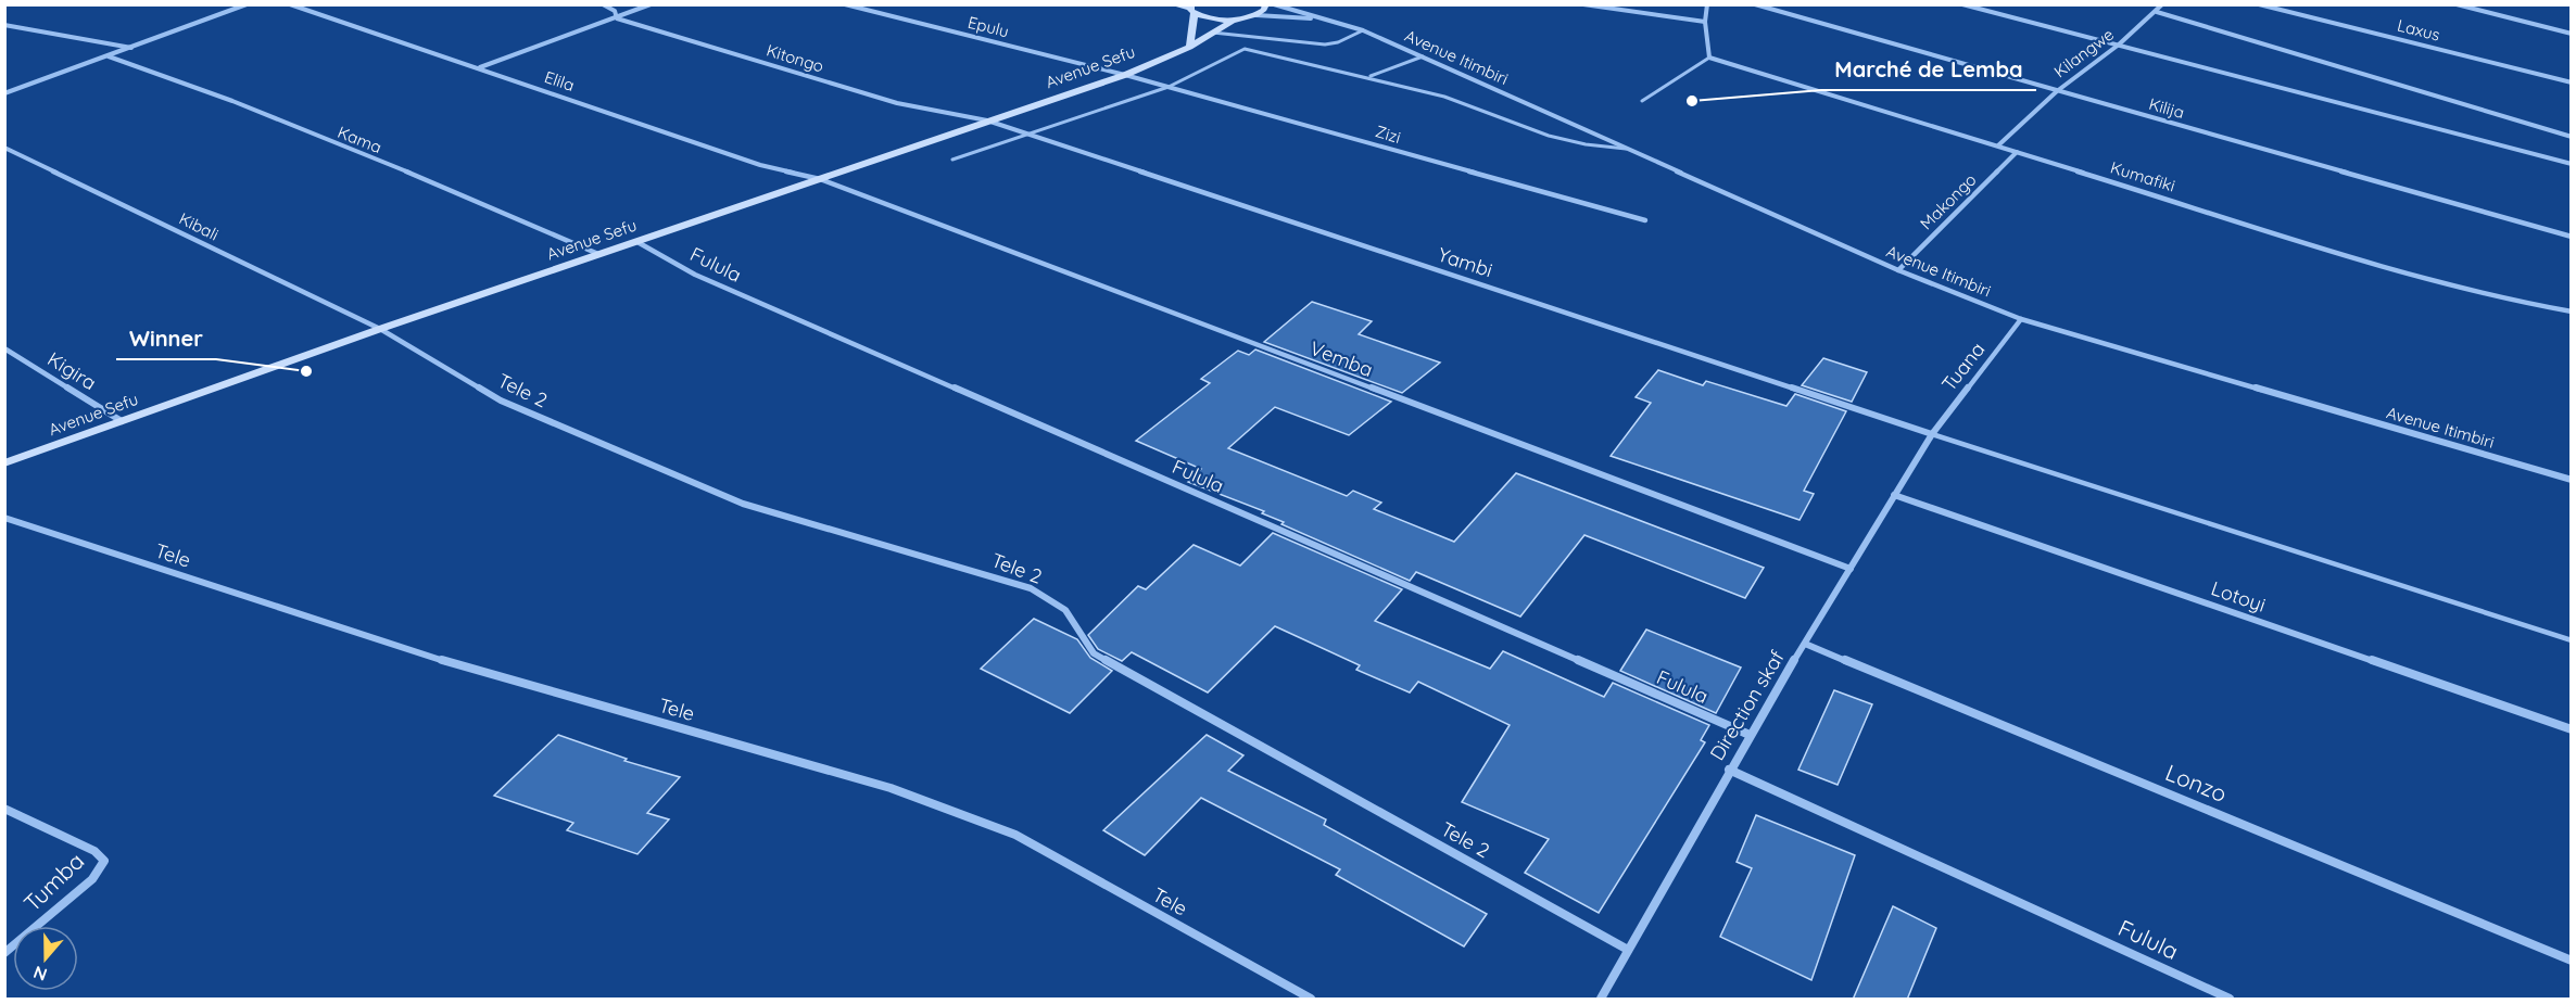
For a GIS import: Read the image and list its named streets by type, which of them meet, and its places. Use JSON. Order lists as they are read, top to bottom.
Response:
{
  "streets": {
    "main road": ["Avenue Sefu"],
    "street": [
      "Epulu",
      "Laxus",
      "Kilangwe",
      "Avenue Itimbiri",
      "Kitongo",
      "Elila",
      "Kilija",
      "Zizi",
      "Kama",
      "Kumafiki",
      "Makongo",
      "Kibali",
      "Yambi",
      "Fulula",
      "Vemba",
      "Tuana",
      "Kigira",
      "Tele 2",
      "Tele",
      "Lotoyi",
      "Direction skaf",
      "Lonzo",
      "Tumba"
    ]
  },
  "crossings": [
    ["Epulu", "Avenue Sefu"],
    ["Epulu", "Zizi"],
    ["Kilangwe", "Kilija"],
    ["Kilangwe", "Kumafiki"],
    ["Avenue Itimbiri", "Makongo"],
    ["Avenue Itimbiri", "Tuana"],
    ["Kitongo", "Avenue Sefu"],
    ["Kitongo", "Yambi"],
    ["Avenue Sefu", "Elila"],
    ["Avenue Sefu", "Zizi"],
    ["Avenue Sefu", "Kama"],
    ["Avenue Sefu", "Kibali"],
    ["Avenue Sefu", "Yambi"],
    ["Avenue Sefu", "Fulula"],
    ["Avenue Sefu", "Vemba"],
    ["Avenue Sefu", "Kigira"],
    ["Avenue Sefu", "Tele 2"],
    ["Elila", "Vemba"],
    ["Kumafiki", "Makongo"],
    ["Kibali", "Tele 2"],
    ["Yambi", "Tuana"],
    ["Yambi", "Direction skaf"],
    ["Fulula", "Direction skaf"],
    ["Vemba", "Direction skaf"],
    ["Tuana", "Direction skaf"],
    ["Tele 2", "Direction skaf"],
    ["Lotoyi", "Direction skaf"],
    ["Direction skaf", "Lonzo"]
  ],
  "places": ["Marché de Lemba", "Winner"],
  "north": "bottom"
}
